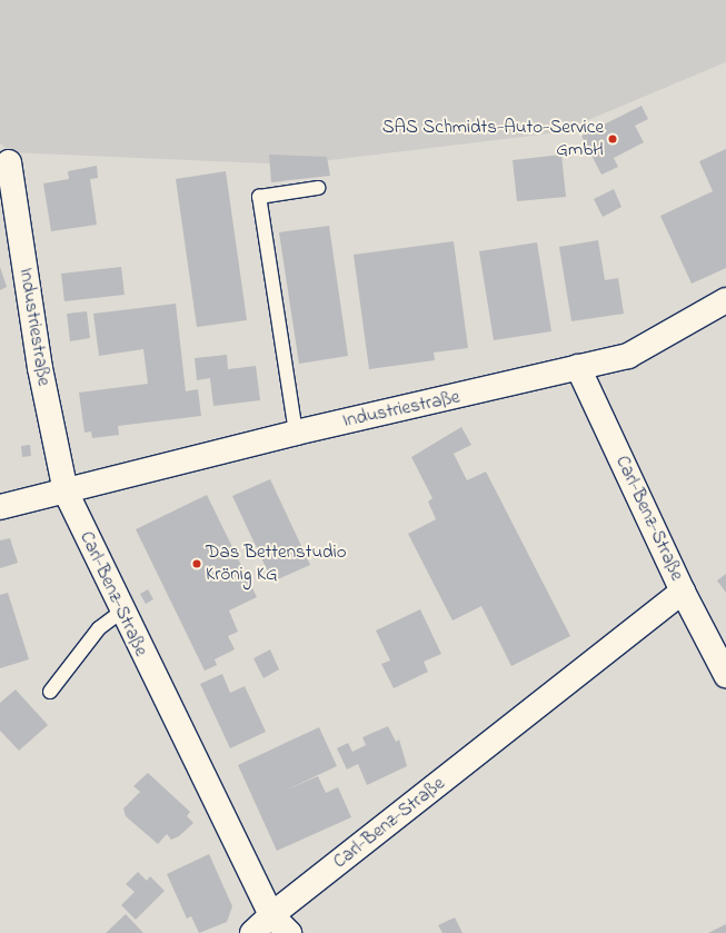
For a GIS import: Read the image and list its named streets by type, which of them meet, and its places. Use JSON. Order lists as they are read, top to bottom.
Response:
{
  "streets": {
    "street": ["Industriestraße", "Carl-Benz-Straße"]
  },
  "crossings": [
    ["Industriestraße", "Carl-Benz-Straße"]
  ],
  "places": ["SAS Schmidts-Auto-Service GmbH", "Das Bettenstudio Krönig KG"]
}
